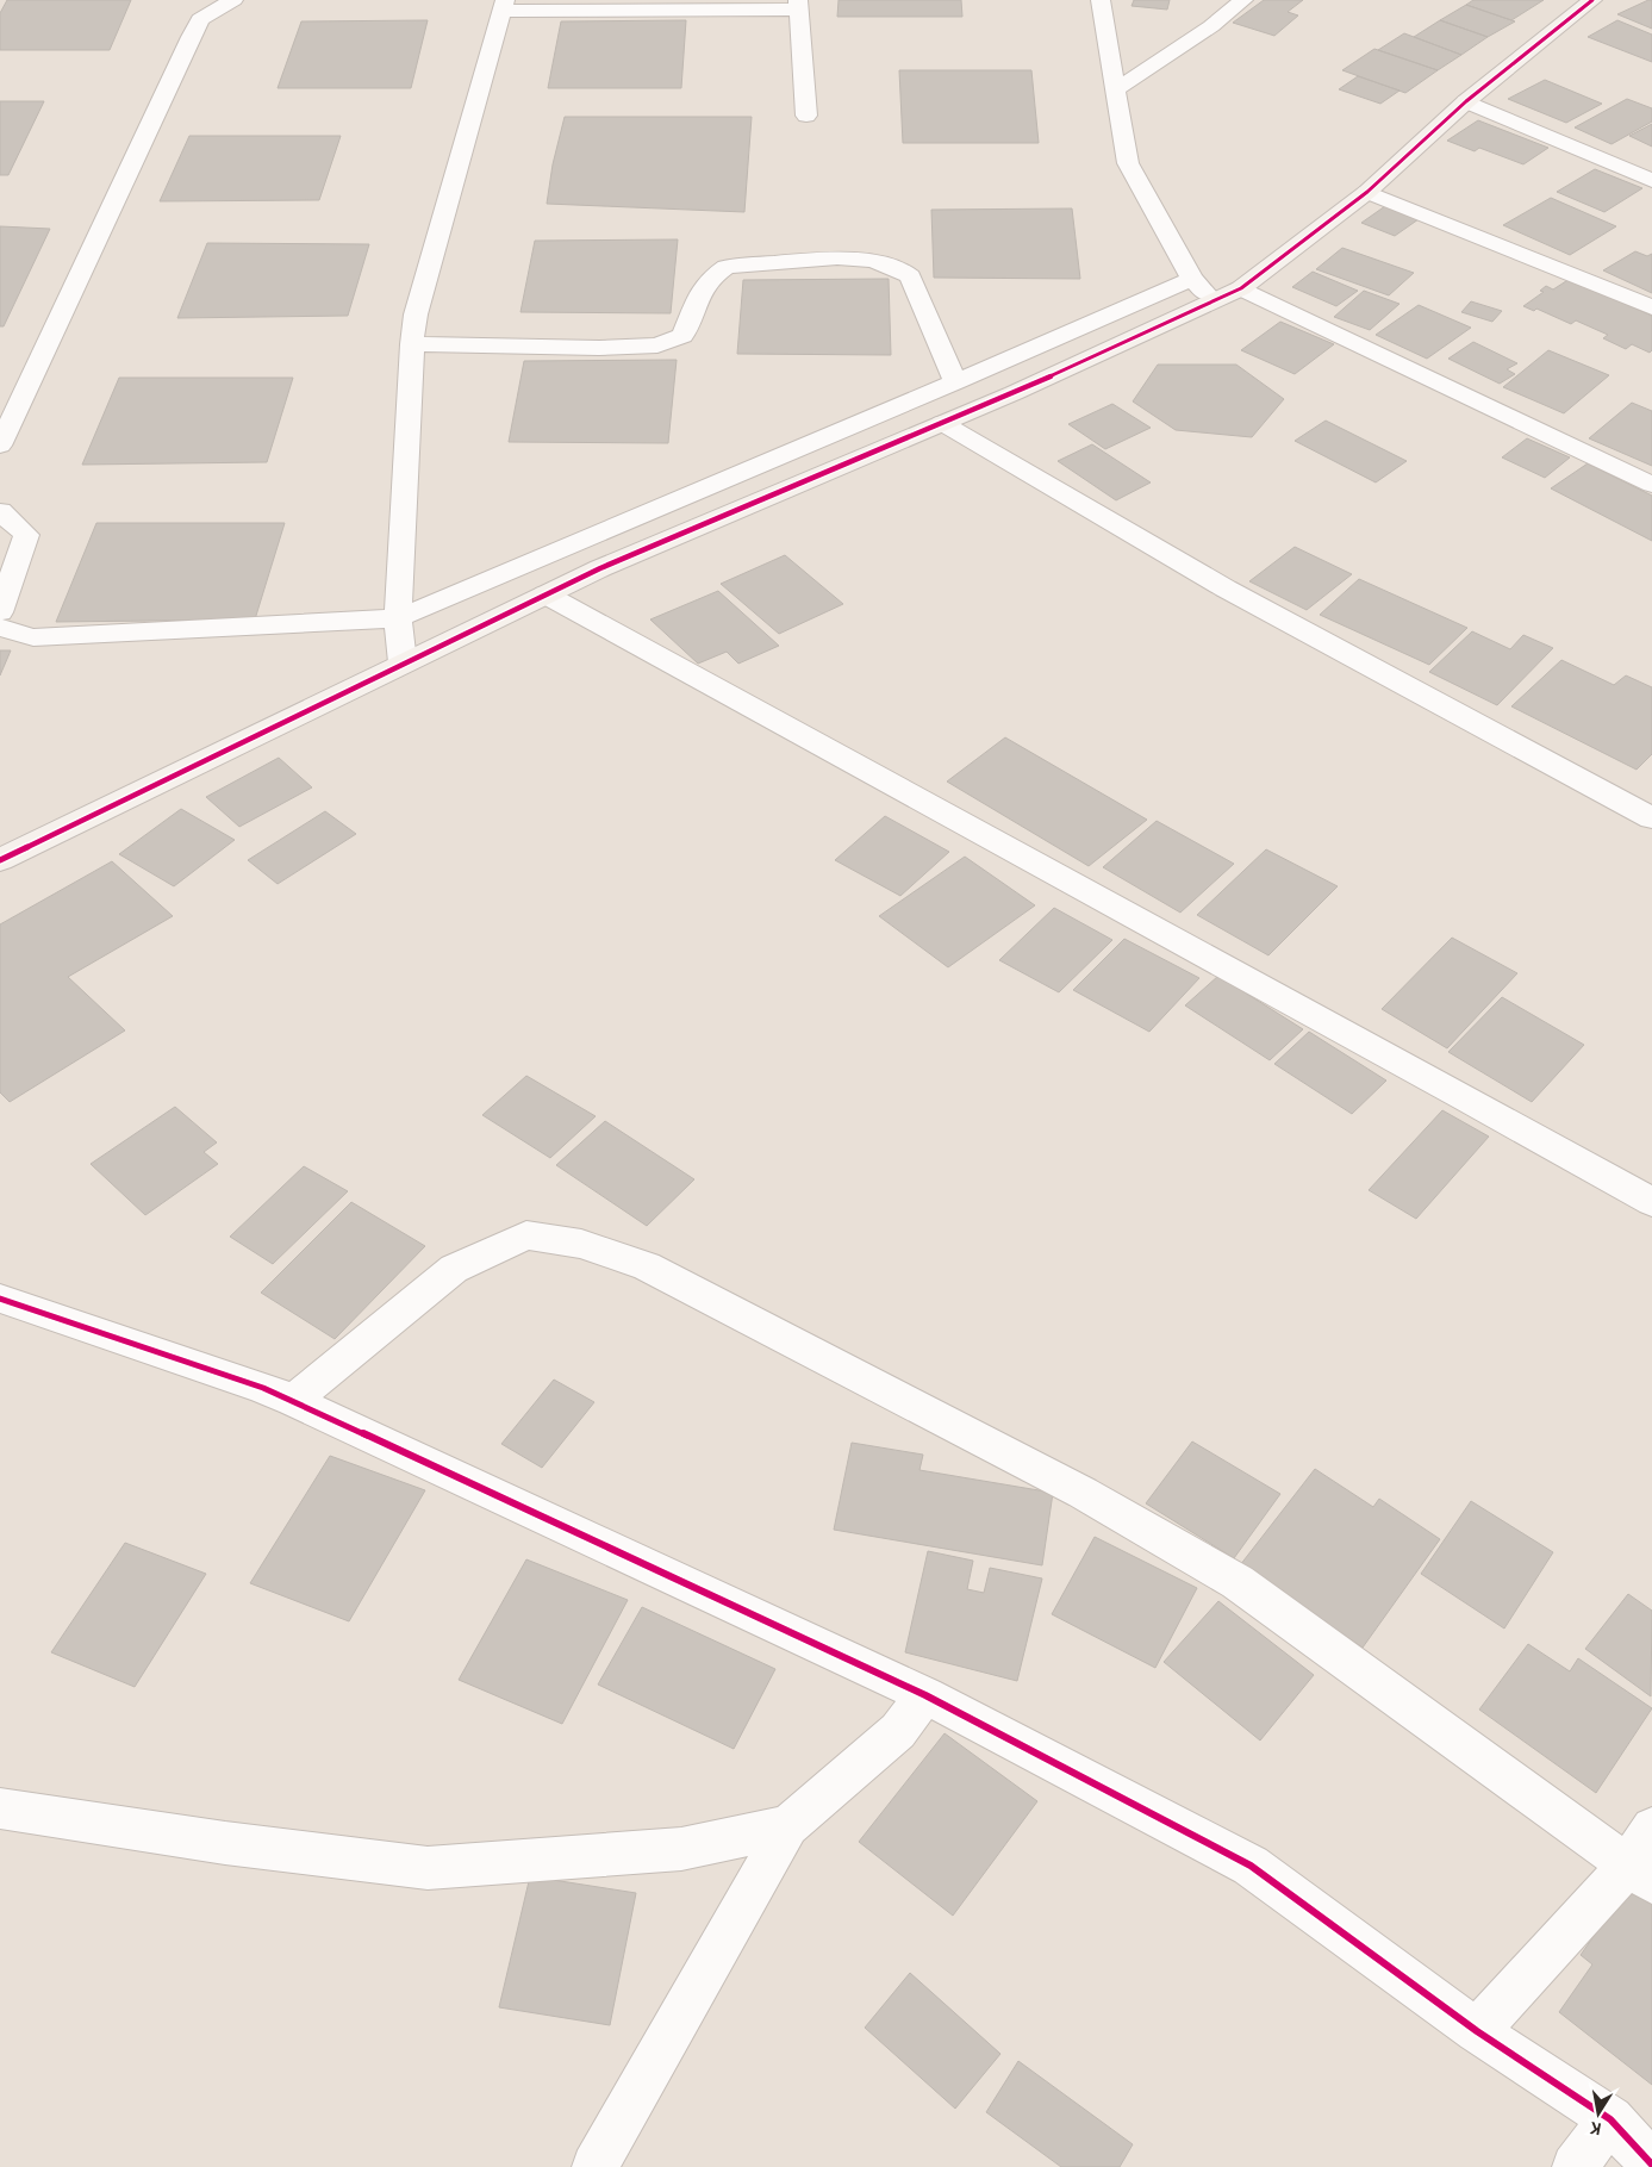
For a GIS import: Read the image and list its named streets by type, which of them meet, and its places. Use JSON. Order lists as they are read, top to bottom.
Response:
{
  "north": "bottom"
}
